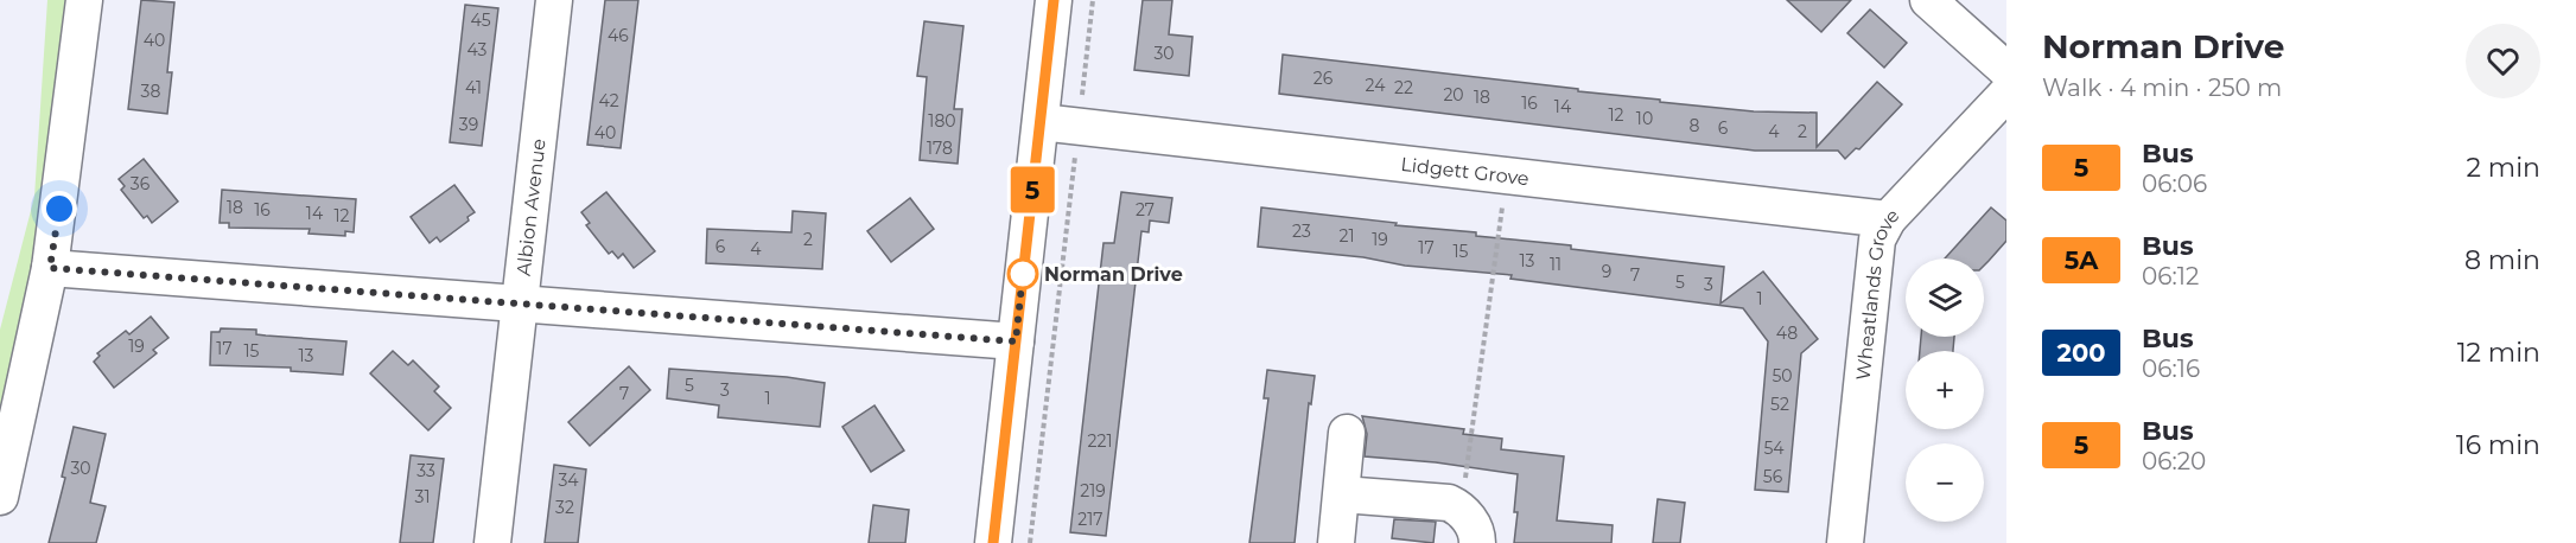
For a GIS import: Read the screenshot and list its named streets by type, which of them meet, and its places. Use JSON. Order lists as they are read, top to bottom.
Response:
{
  "streets": {
    "street": ["Lidgett Grove", "Albion Avenue", "Wheatlands Grove"]
  },
  "crossings": [
    ["Lidgett Grove", "Wheatlands Grove"]
  ],
  "places": ["Norman Drive"],
  "lines": ["bus line 5"],
  "house_numbers": [
    "45",
    "46",
    "40",
    "43",
    "30",
    "26",
    "24",
    "41",
    "22",
    "38",
    "20",
    "18",
    "42",
    "16",
    "14",
    "12",
    "10",
    "180",
    "39",
    "8",
    "6",
    "4",
    "2",
    "40",
    "178",
    "36",
    "18",
    "16",
    "27",
    "14",
    "12",
    "23",
    "21",
    "2",
    "19",
    "6",
    "17",
    "4",
    "15",
    "13",
    "11",
    "9",
    "7",
    "5",
    "3",
    "1",
    "48",
    "19",
    "17",
    "15",
    "13",
    "50",
    "5",
    "3",
    "7",
    "1",
    "52",
    "221",
    "54",
    "30",
    "33",
    "56",
    "34",
    "219",
    "31",
    "32",
    "217"
  ],
  "page": {
    "on_map": "5",
    "heading": ["Norman Drive", "Walk · 4 min · 250 m"],
    "list": [
      {
        "mark": "5",
        "name": "Bus",
        "note": "06:06",
        "value": "2 min"
      },
      {
        "mark": "5A",
        "name": "Bus",
        "note": "06:12",
        "value": "8 min"
      },
      {
        "mark": "200",
        "name": "Bus",
        "note": "06:16",
        "value": "12 min"
      },
      {
        "mark": "5",
        "name": "Bus",
        "note": "06:20",
        "value": "16 min"
      }
    ],
    "map_buttons": ["+", "−"]
  }
}
